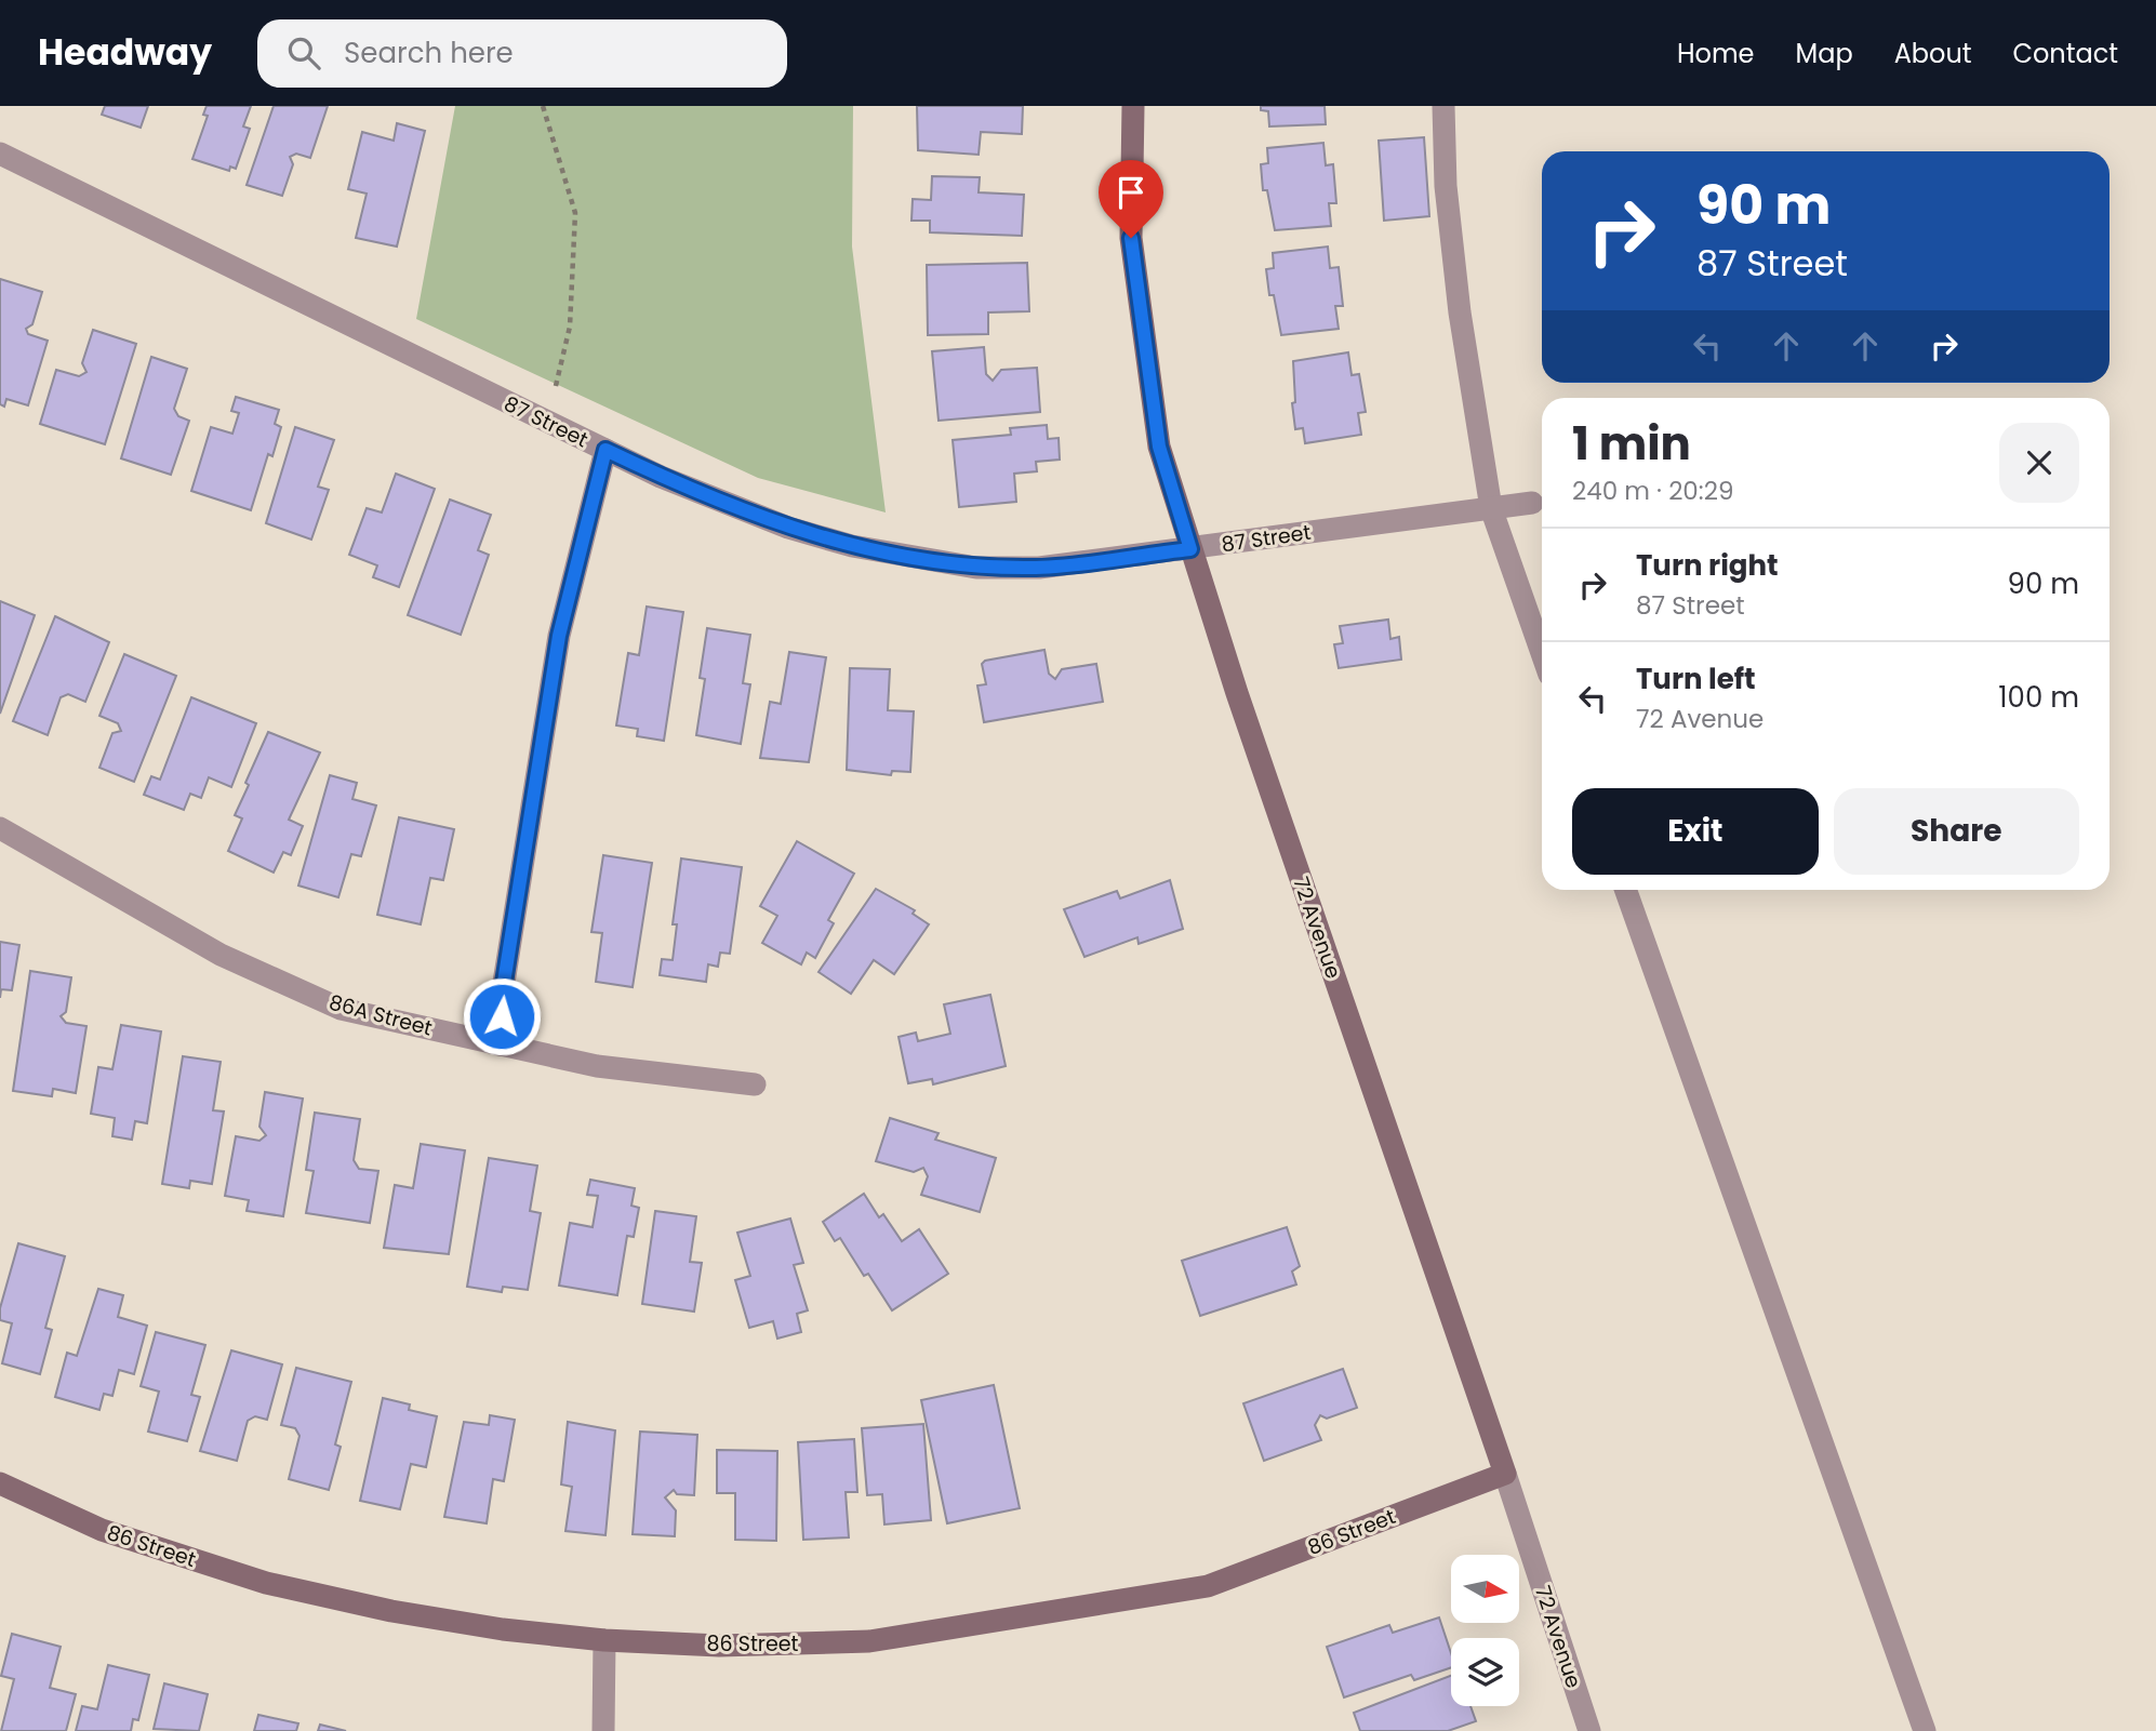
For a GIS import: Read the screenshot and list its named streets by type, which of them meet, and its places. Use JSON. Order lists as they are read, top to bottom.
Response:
{
  "streets": {
    "street": [
      "87 Street",
      "72 Avenue",
      "86A Street",
      "86 Street"
    ]
  },
  "crossings": [
    ["87 Street", "72 Avenue"],
    ["72 Avenue", "86 Street"]
  ],
  "north": "right",
  "page": {
    "header": "Headway",
    "search": "Search here",
    "nav": [
      "Home",
      "Map",
      "About",
      "Contact"
    ],
    "turn": ["90 m", "87 Street"],
    "heading": ["1 min", "240 m · 20:29"],
    "list": [
      {
        "name": "Turn right",
        "note": "87 Street",
        "value": "90 m"
      },
      {
        "name": "Turn left",
        "note": "72 Avenue",
        "value": "100 m"
      }
    ],
    "buttons": ["Exit", "Share"]
  }
}
